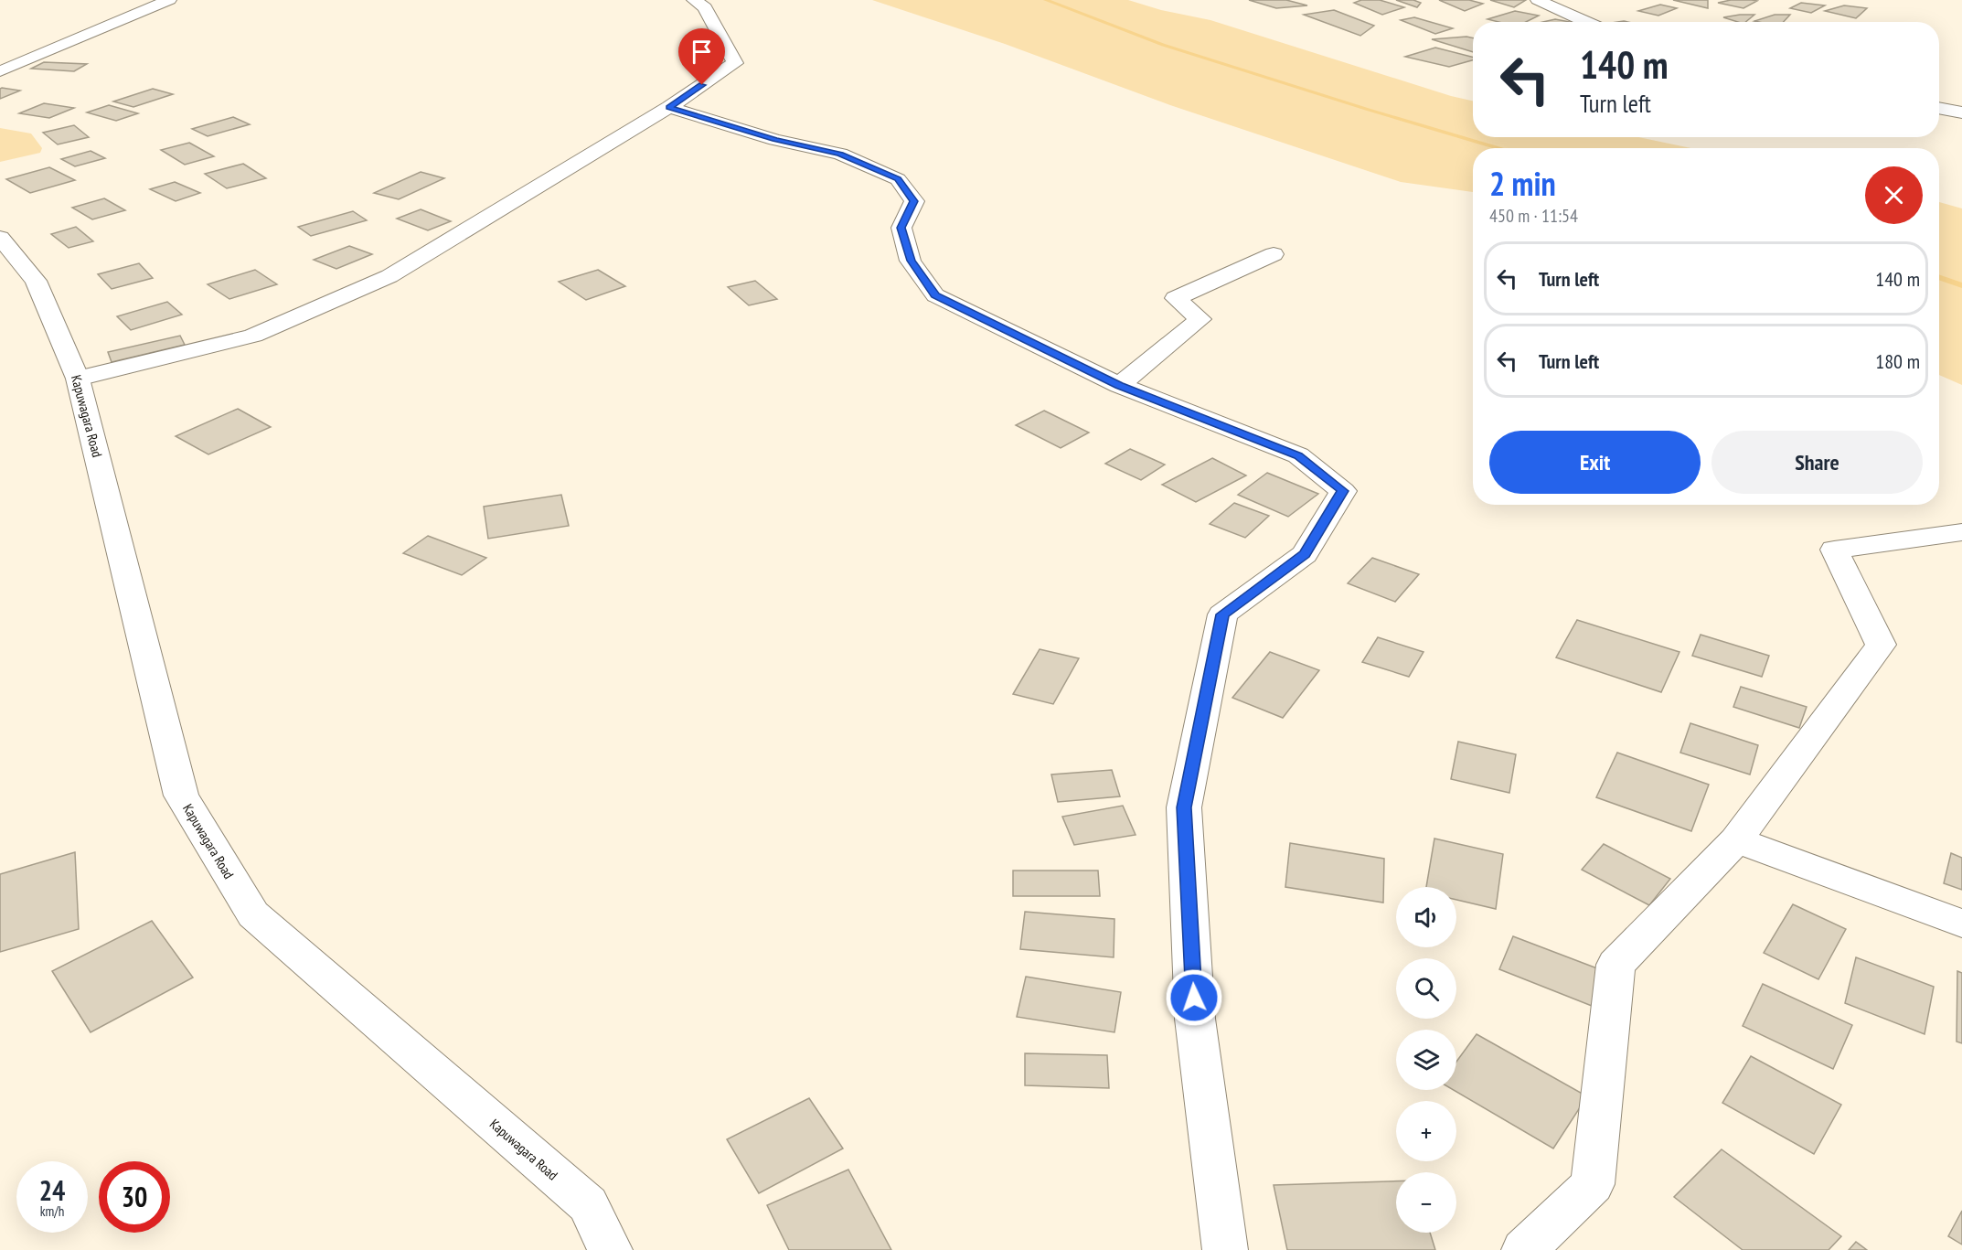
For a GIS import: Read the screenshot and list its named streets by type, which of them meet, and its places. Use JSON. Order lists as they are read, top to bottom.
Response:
{
  "streets": {
    "street": ["Kapuwagara Road"]
  },
  "page": {
    "turn": ["140 m", "Turn left"],
    "heading": ["2 min", "450 m · 11:54"],
    "list": [
      {
        "name": "Turn left",
        "value": "140 m"
      },
      {
        "name": "Turn left",
        "value": "180 m"
      }
    ],
    "buttons": ["Exit", "Share"],
    "map_buttons": ["+", "−"],
    "speed": "24 km/h",
    "limit": "30"
  }
}
